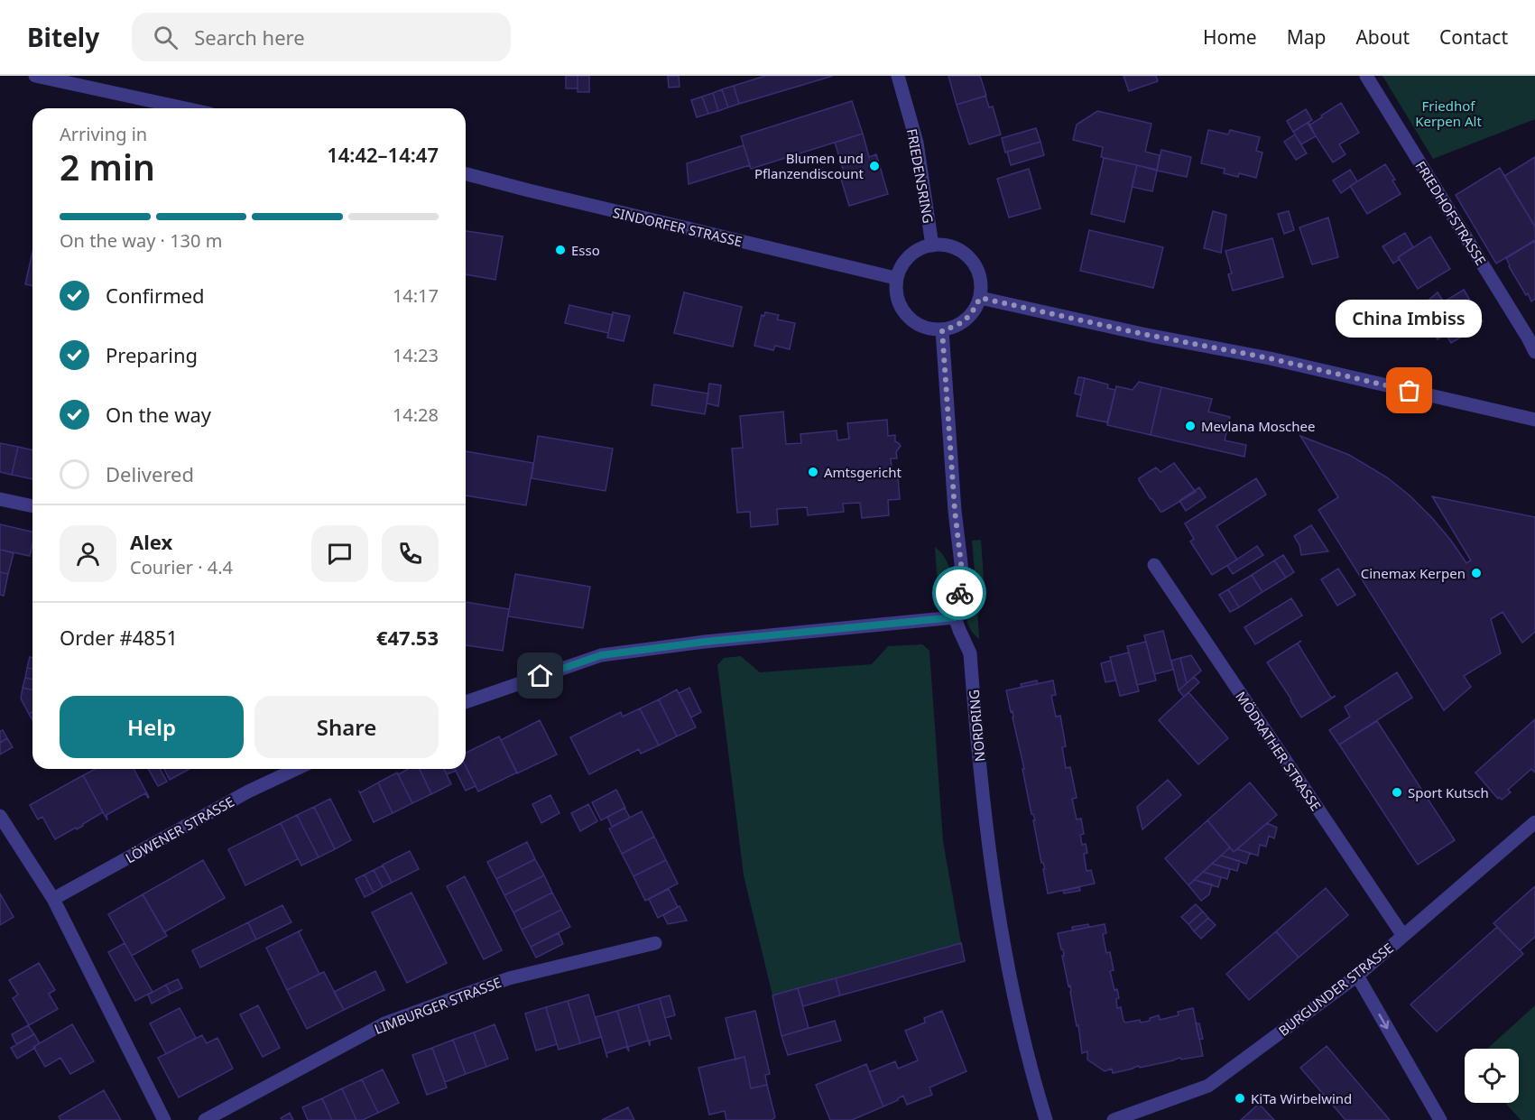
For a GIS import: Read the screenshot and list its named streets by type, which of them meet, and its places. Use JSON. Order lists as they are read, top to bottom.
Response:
{
  "streets": {
    "street": [
      "FRIEDENSRING",
      "FRIEDHOFSTRASSE",
      "SINDORFER STRASSE",
      "NORDRING",
      "MÖDRATHER STRASSE",
      "LÖWENER STRASSE",
      "BURGUNDER STRASSE",
      "LIMBURGER STRASSE"
    ]
  },
  "crossings": [
    ["FRIEDENSRING", "SINDORFER STRASSE"],
    ["MÖDRATHER STRASSE", "BURGUNDER STRASSE"]
  ],
  "parks": ["Friedhof Kerpen Alt"],
  "places": [
    "Blumen und Pflanzendiscount",
    "Esso",
    "China Imbiss",
    "Mevlana Moschee",
    "Amtsgericht",
    "Cinemax Kerpen",
    "Sport Kutsch",
    "KiTa Wirbelwind"
  ],
  "page": {
    "header": "Bitely",
    "search": "Search here",
    "nav": [
      "Home",
      "Map",
      "About",
      "Contact"
    ],
    "heading": ["2 min", "Arriving in", "14:42–14:47"],
    "panel": [
      "Alex",
      "Courier · 4.4",
      "Order #4851",
      "€47.53"
    ],
    "bar": "On the way · 130 m",
    "list": [
      ["Confirmed", "14:17"],
      ["Preparing", "14:23"],
      ["On the way", "14:28"],
      "Delivered"
    ],
    "bubble": "China Imbiss",
    "buttons": ["Help", "Share"]
  }
}
